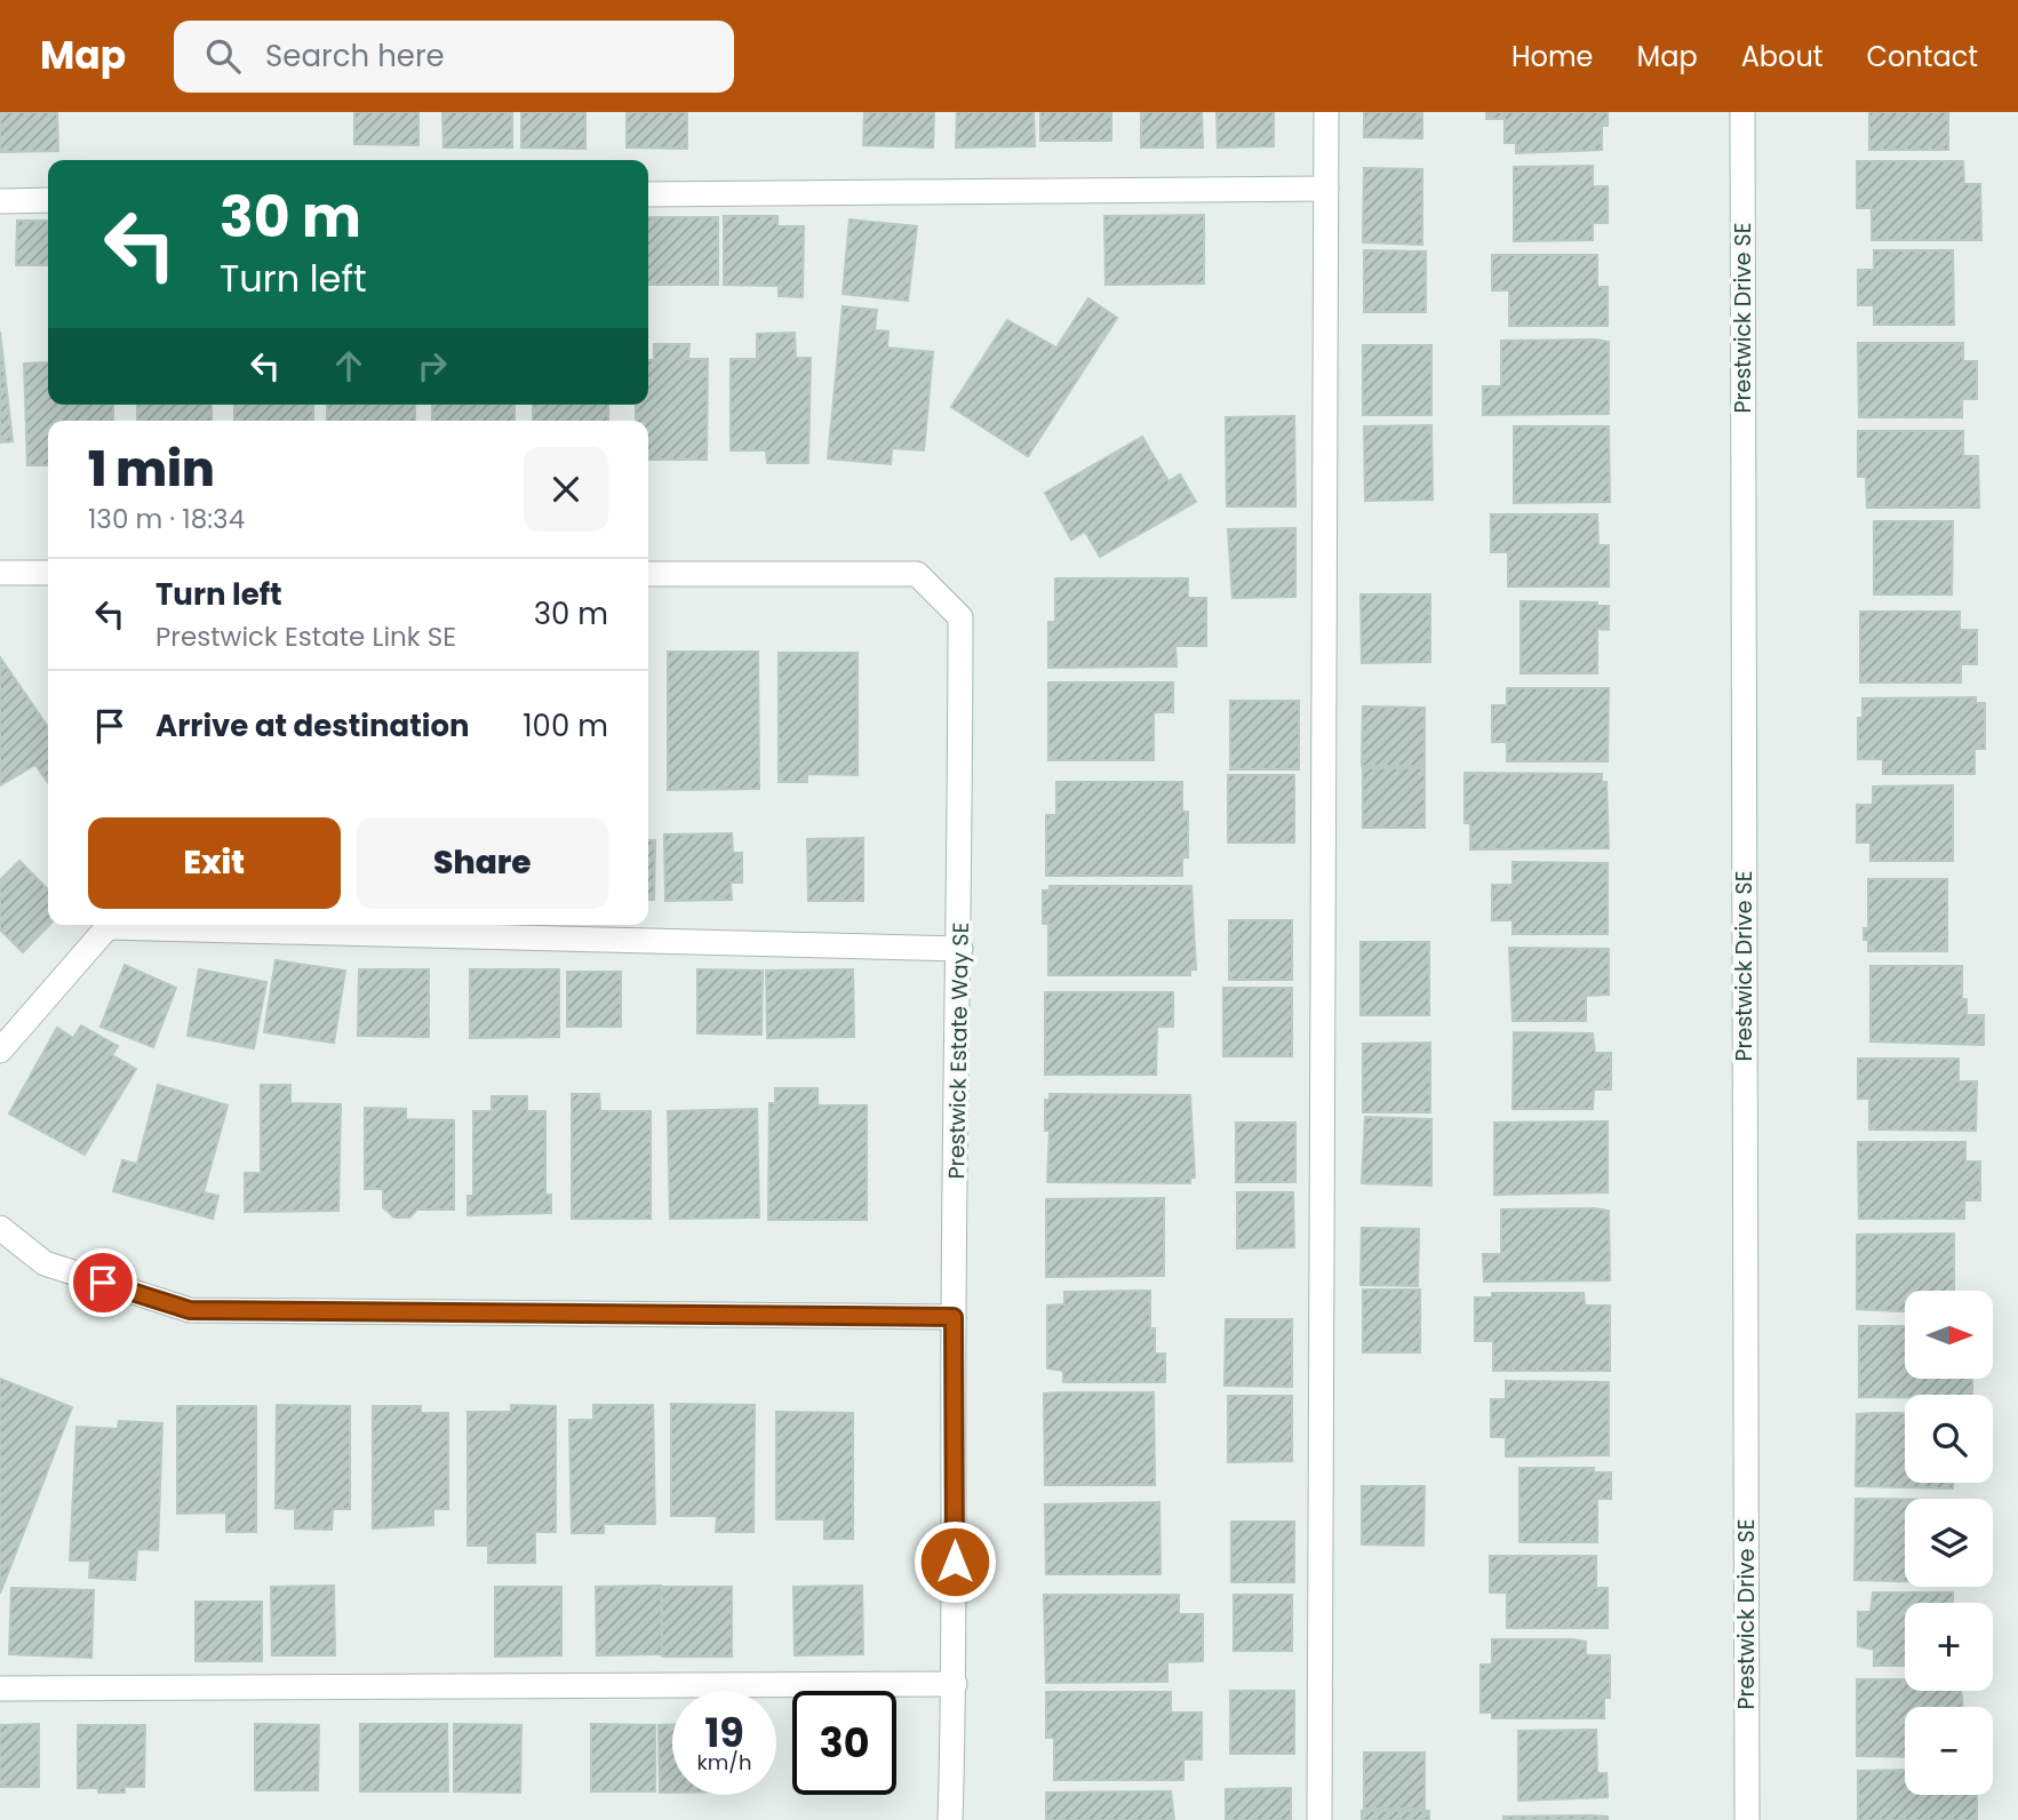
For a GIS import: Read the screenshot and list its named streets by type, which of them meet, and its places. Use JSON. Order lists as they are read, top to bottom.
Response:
{
  "streets": {
    "street": ["Prestwick Drive SE", "Prestwick Estate Way SE"]
  },
  "north": "right",
  "page": {
    "header": "Map",
    "search": "Search here",
    "nav": [
      "Home",
      "Map",
      "About",
      "Contact"
    ],
    "turn": ["30 m", "Turn left"],
    "heading": ["1 min", "130 m · 18:34"],
    "list": [
      {
        "name": "Turn left",
        "note": "Prestwick Estate Link SE",
        "value": "30 m"
      },
      {
        "name": "Arrive at destination",
        "value": "100 m"
      }
    ],
    "buttons": ["Exit", "Share"],
    "map_buttons": ["+", "−"],
    "speed": "19 km/h",
    "limit": "30"
  }
}
